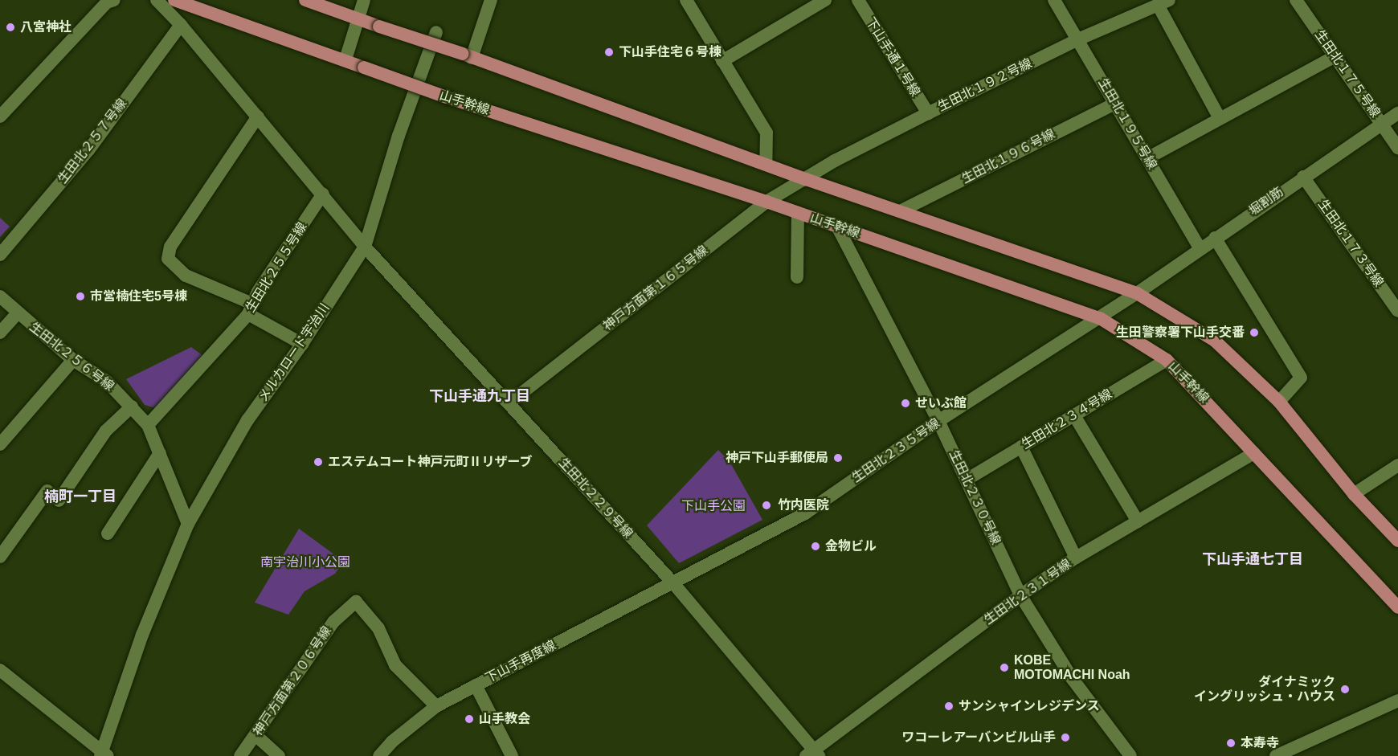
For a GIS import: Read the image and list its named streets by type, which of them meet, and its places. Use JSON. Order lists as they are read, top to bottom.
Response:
{
  "streets": {
    "main road": ["山手幹線"],
    "street": [
      "下山手通１号線",
      "生田北１７５号線",
      "生田北１９２号線",
      "生田北１９５号線",
      "生田北２５７号線",
      "生田北１９６号線",
      "堀割筋",
      "生田北１７３号線",
      "生田北２５５号線",
      "神戸方面第１６５号線",
      "メルカロード宇治川",
      "生田北２５６号線",
      "生田北２３４号線",
      "生田北２３５号線",
      "生田北２３０号線",
      "生田北２２９号線",
      "生田北２３１号線",
      "下山手再度線",
      "神戸方面第２０６号線"
    ]
  },
  "crossings": [
    ["下山手通１号線", "生田北１９２号線"],
    ["生田北１７５号線", "堀割筋"],
    ["生田北１９２号線", "生田北１９５号線"],
    ["生田北１９２号線", "神戸方面第１６５号線"],
    ["山手幹線", "神戸方面第１６５号線"],
    ["山手幹線", "生田北２３４号線"],
    ["山手幹線", "生田北２３５号線"],
    ["山手幹線", "生田北２３０号線"],
    ["山手幹線", "生田北２３１号線"],
    ["生田北１９５号線", "生田北１９６号線"],
    ["生田北１９５号線", "堀割筋"],
    ["堀割筋", "生田北１７３号線"],
    ["堀割筋", "生田北２３５号線"],
    ["生田北２５５号線", "生田北２５６号線"],
    ["神戸方面第１６５号線", "生田北２２９号線"],
    ["メルカロード宇治川", "生田北２５６号線"],
    ["メルカロード宇治川", "生田北２２９号線"],
    ["生田北２３４号線", "生田北２３０号線"],
    ["生田北２３５号線", "生田北２３０号線"],
    ["生田北２３５号線", "生田北２２９号線"],
    ["生田北２３５号線", "下山手再度線"],
    ["生田北２３０号線", "生田北２３１号線"],
    ["生田北２２９号線", "生田北２３１号線"],
    ["生田北２２９号線", "下山手再度線"],
    ["下山手再度線", "神戸方面第２０６号線"]
  ],
  "districts": ["下山手通九丁目", "楠町一丁目", "下山手通七丁目"],
  "parks": ["下山手公園", "南宇治川小公園"],
  "places": [
    "八宮神社",
    "下山手住宅６号棟",
    "市営楠住宅5号棟",
    "生田警察署下山手交番",
    "せいぶ館",
    "神戸下山手郵便局",
    "エステムコート神戸元町Ⅱリザーブ",
    "竹内医院",
    "金物ビル",
    "KOBE MOTOMACHI Noah",
    "ダイナミック イングリッシュ・ハウス",
    "サンシャインレジデンス",
    "山手教会",
    "ワコーレアーバンビル山手",
    "本寿寺"
  ]
}
